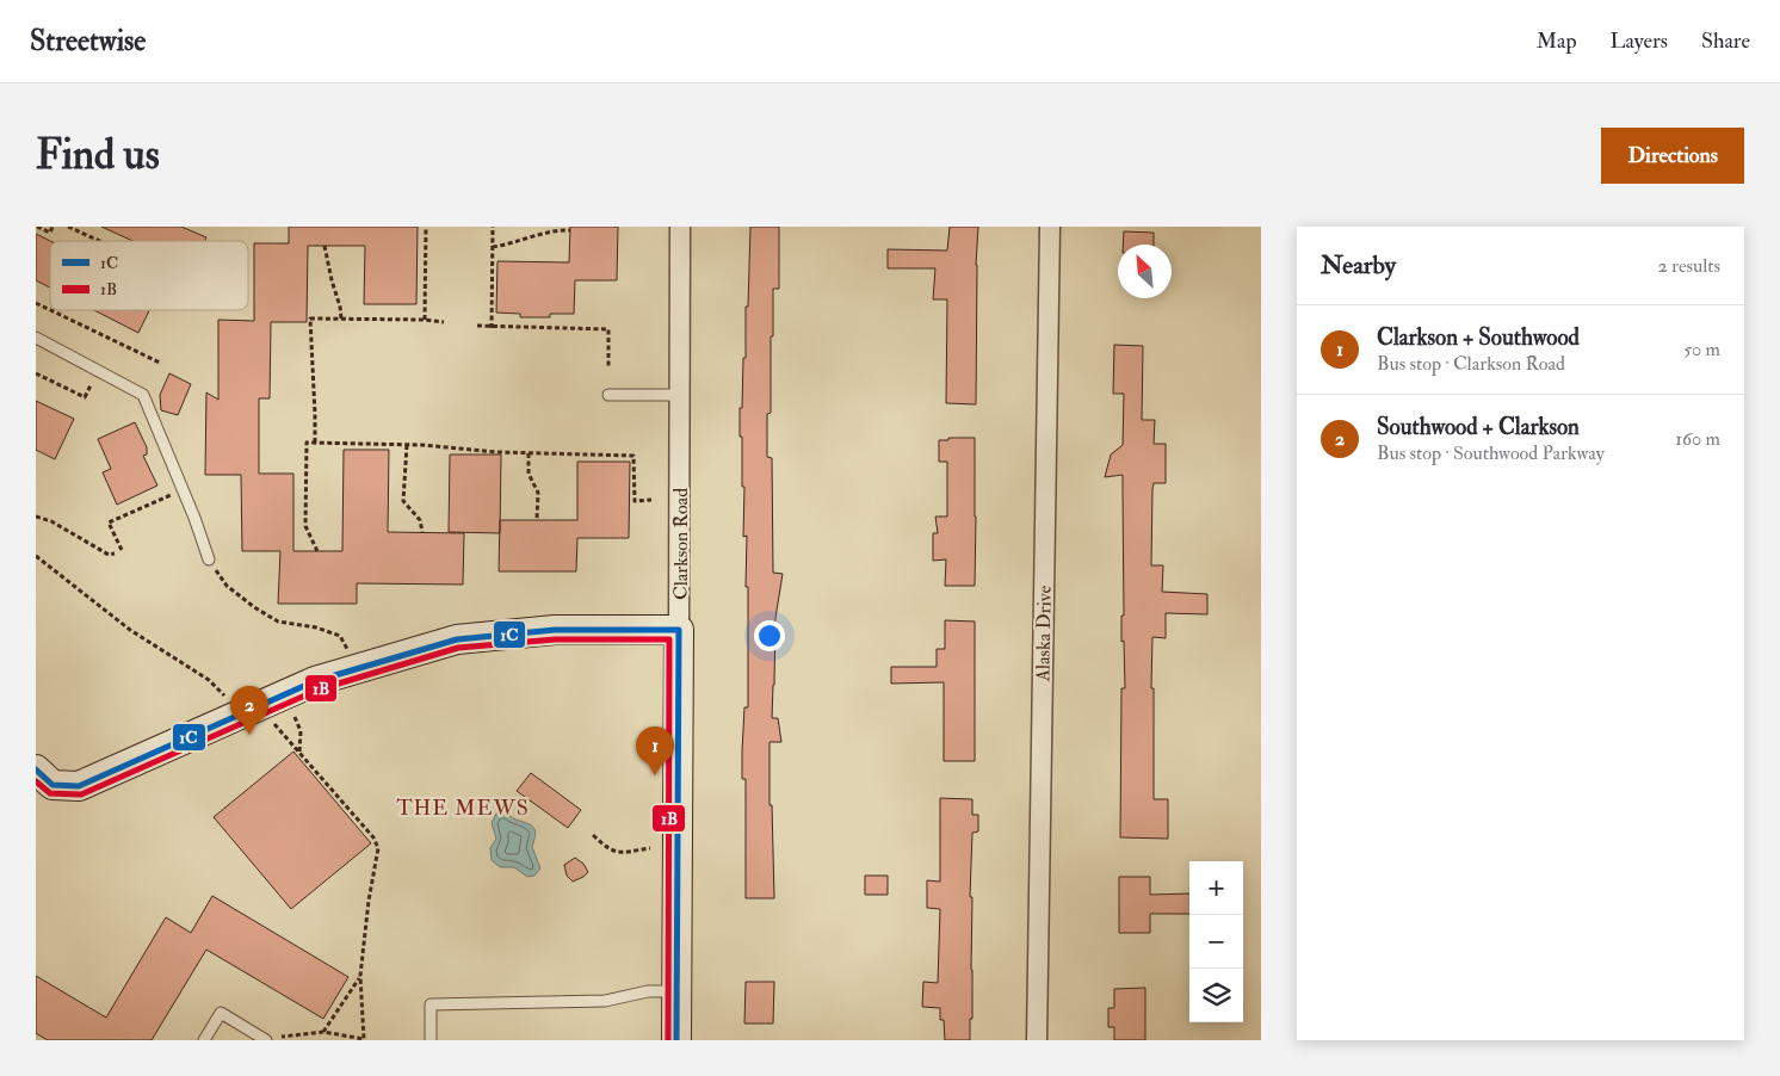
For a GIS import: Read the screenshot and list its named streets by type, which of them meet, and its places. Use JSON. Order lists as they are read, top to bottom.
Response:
{
  "streets": {
    "street": ["Clarkson Road", "Alaska Drive"]
  },
  "districts": ["THE MEWS"],
  "lines": ["transit line 1C", "transit line 1B"],
  "legend": ["1C", "1B"],
  "north": "top left",
  "page": {
    "header": "Streetwise",
    "nav": ["Map", "Layers", "Share"],
    "buttons": "Directions",
    "title": "Find us",
    "heading": ["Nearby", "2 results"],
    "list": [
      {
        "mark": "1",
        "name": "Clarkson + Southwood",
        "note": "Bus stop · Clarkson Road",
        "value": "50 m"
      },
      {
        "mark": "2",
        "name": "Southwood + Clarkson",
        "note": "Bus stop · Southwood Parkway",
        "value": "160 m"
      }
    ],
    "pins": ["2", "1"],
    "map_buttons": ["+", "−"]
  }
}
